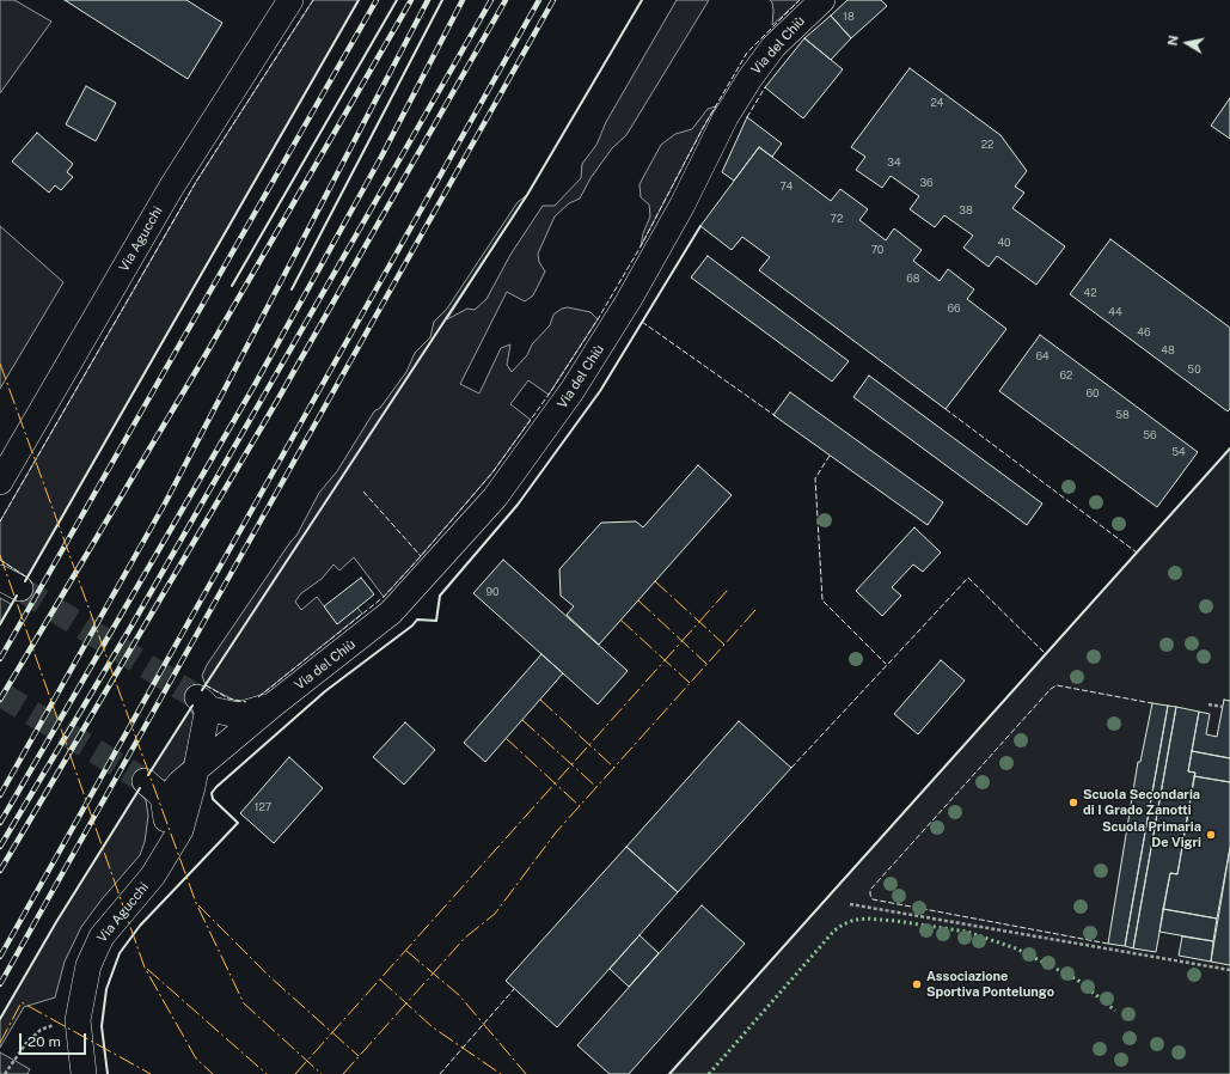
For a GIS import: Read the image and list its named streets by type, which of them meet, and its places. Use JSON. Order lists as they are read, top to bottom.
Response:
{
  "streets": {
    "street": ["Via del Chiù", "Via Agucchi"]
  },
  "crossings": [
    ["Via del Chiù", "Via Agucchi"]
  ],
  "places": ["Scuola Secondaria di I Grado Zanotti", "Scuola Primaria De Vigri", "Associazione Sportiva Pontelungo"],
  "house_numbers": [
    "18",
    "24",
    "22",
    "34",
    "36",
    "74",
    "38",
    "72",
    "40",
    "70",
    "68",
    "42",
    "66",
    "44",
    "46",
    "48",
    "64",
    "50",
    "62",
    "60",
    "58",
    "56",
    "54",
    "90",
    "127"
  ],
  "scale_bar": "20 m",
  "north": "left"
}
